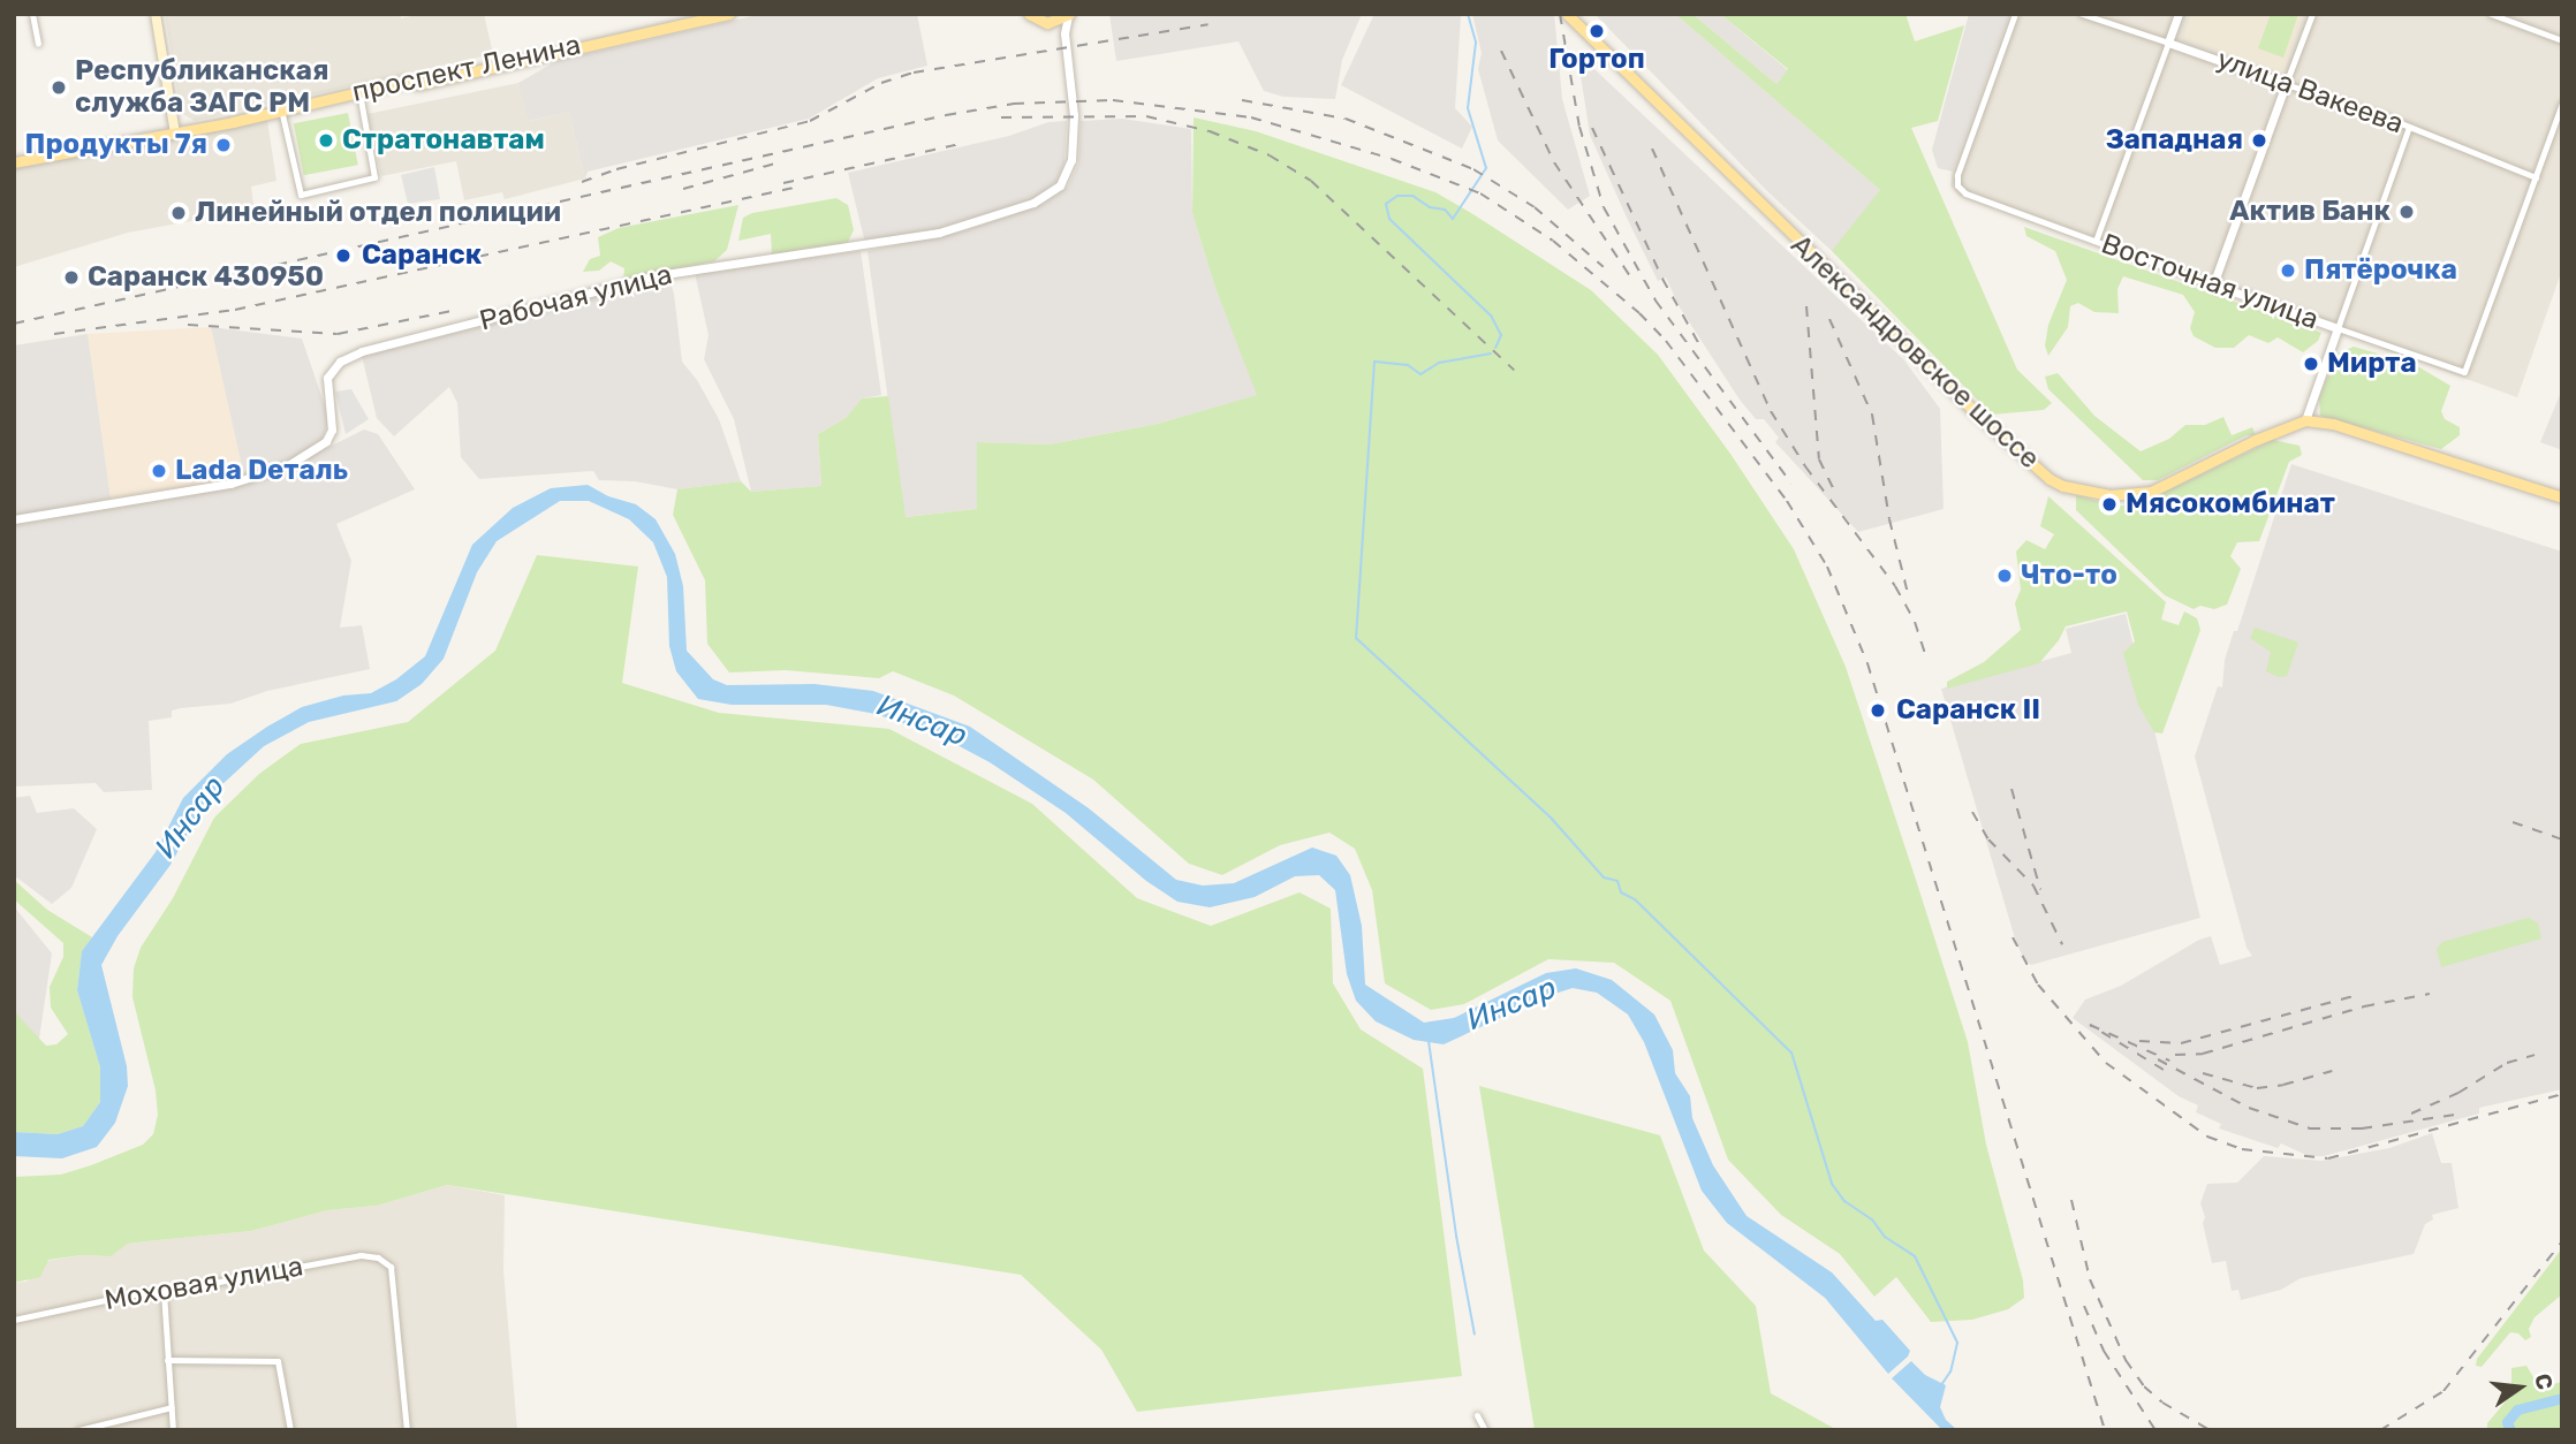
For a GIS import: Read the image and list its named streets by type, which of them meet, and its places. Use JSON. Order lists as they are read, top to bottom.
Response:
{
  "streets": {
    "main road": ["проспект Ленина", "Александровское шоссе"],
    "street": [
      "улица Вакеева",
      "Восточная улица",
      "Рабочая улица",
      "Моховая улица"
    ]
  },
  "crossings": [
    ["улица Вакеева", "Восточная улица"]
  ],
  "water": ["Инсар"],
  "places": [
    "Гортоп",
    "Республиканская служба ЗАГС РМ",
    "Стратонавтам",
    "Западная",
    "Продукты 7я",
    "Актив Банк",
    "Линейный отдел полиции",
    "Саранск",
    "Пятёрочка",
    "Саранск 430950",
    "Мирта",
    "Lada Dеталь",
    "Мясокомбинат",
    "Что-то",
    "Саранск II"
  ],
  "north": "right"
}
